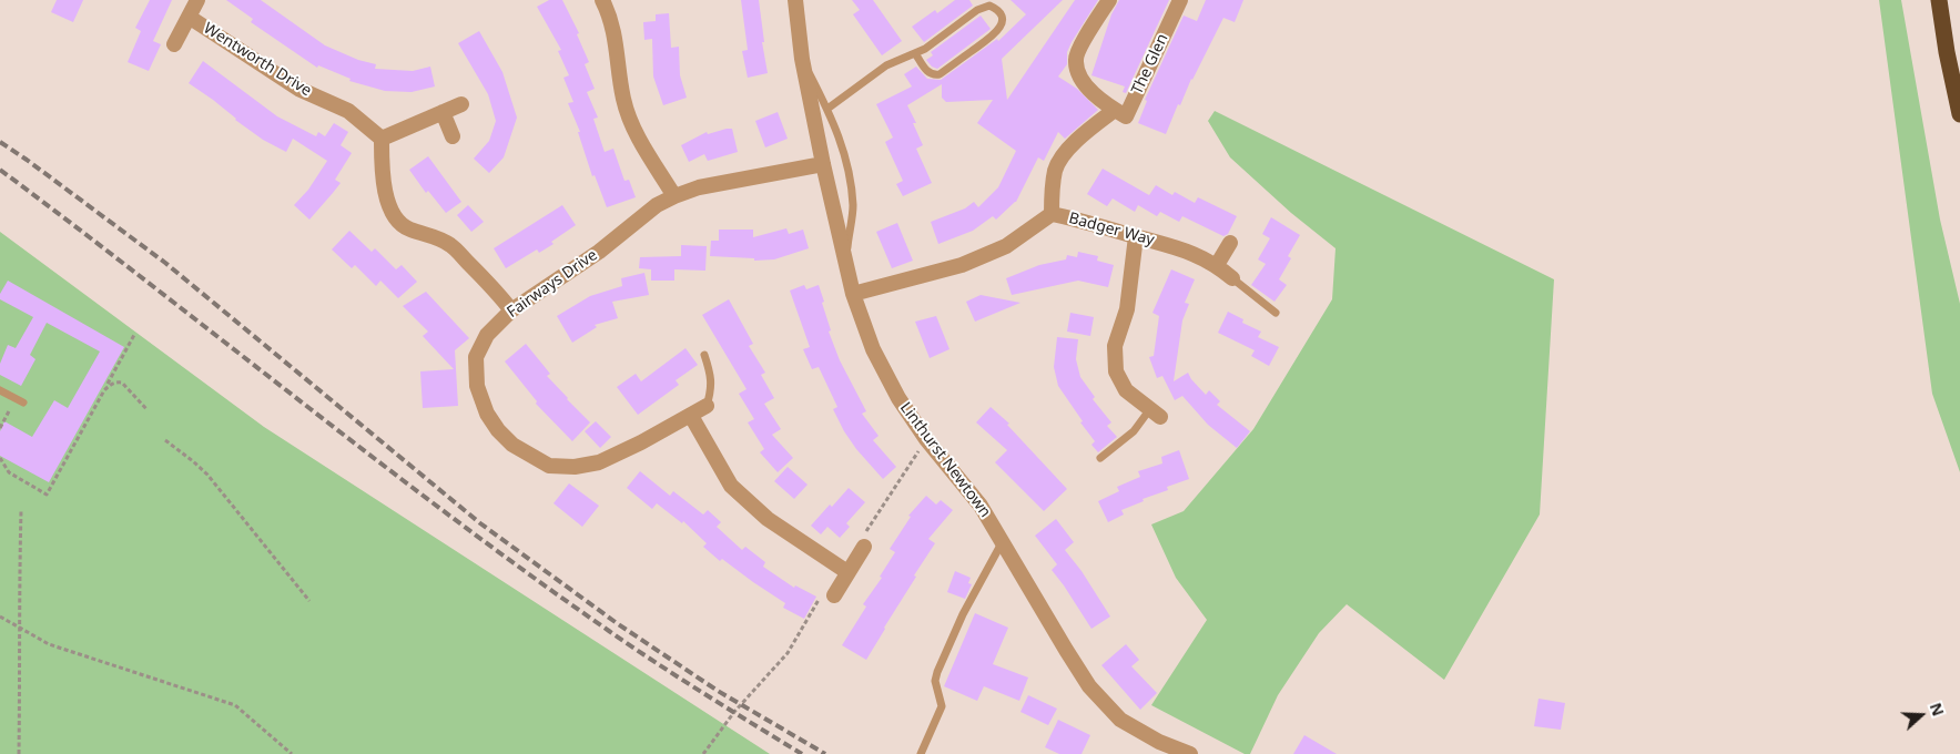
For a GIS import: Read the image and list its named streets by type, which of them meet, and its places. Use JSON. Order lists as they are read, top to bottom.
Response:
{
  "streets": {
    "street": [
      "Wentworth Drive",
      "The Glen",
      "Badger Way",
      "Fairways Drive",
      "Linthurst Newtown"
    ]
  },
  "crossings": [
    ["The Glen", "Badger Way"],
    ["Badger Way", "Linthurst Newtown"],
    ["Fairways Drive", "Linthurst Newtown"]
  ],
  "north": "right"
}
